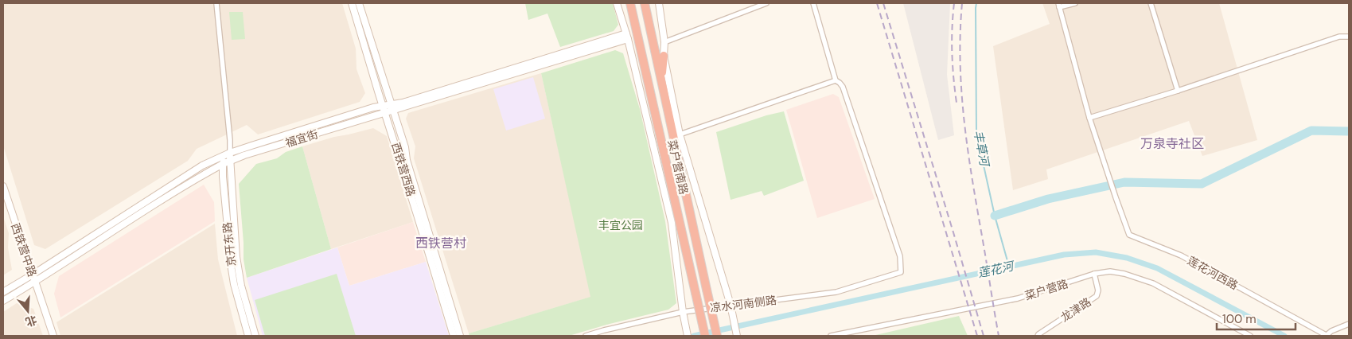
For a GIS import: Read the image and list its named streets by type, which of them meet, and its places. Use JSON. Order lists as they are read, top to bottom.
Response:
{
  "streets": {
    "highway": ["菜户营南路"],
    "street": [
      "福宜街",
      "西铁营西路",
      "京开东路",
      "西铁营中路",
      "莲花河西路",
      "菜户营路",
      "凉水河南侧路",
      "龙津路"
    ]
  },
  "crossings": [
    ["福宜街", "菜户营南路"],
    ["福宜街", "西铁营西路"],
    ["福宜街", "京开东路"],
    ["福宜街", "西铁营中路"],
    ["菜户营南路", "凉水河南侧路"],
    ["菜户营路", "龙津路"]
  ],
  "districts": ["万泉寺社区", "西铁营村"],
  "water": ["丰草河", "莲花河"],
  "parks": ["丰宜公园"],
  "scale_bar": "100 m",
  "north": "bottom"
}
